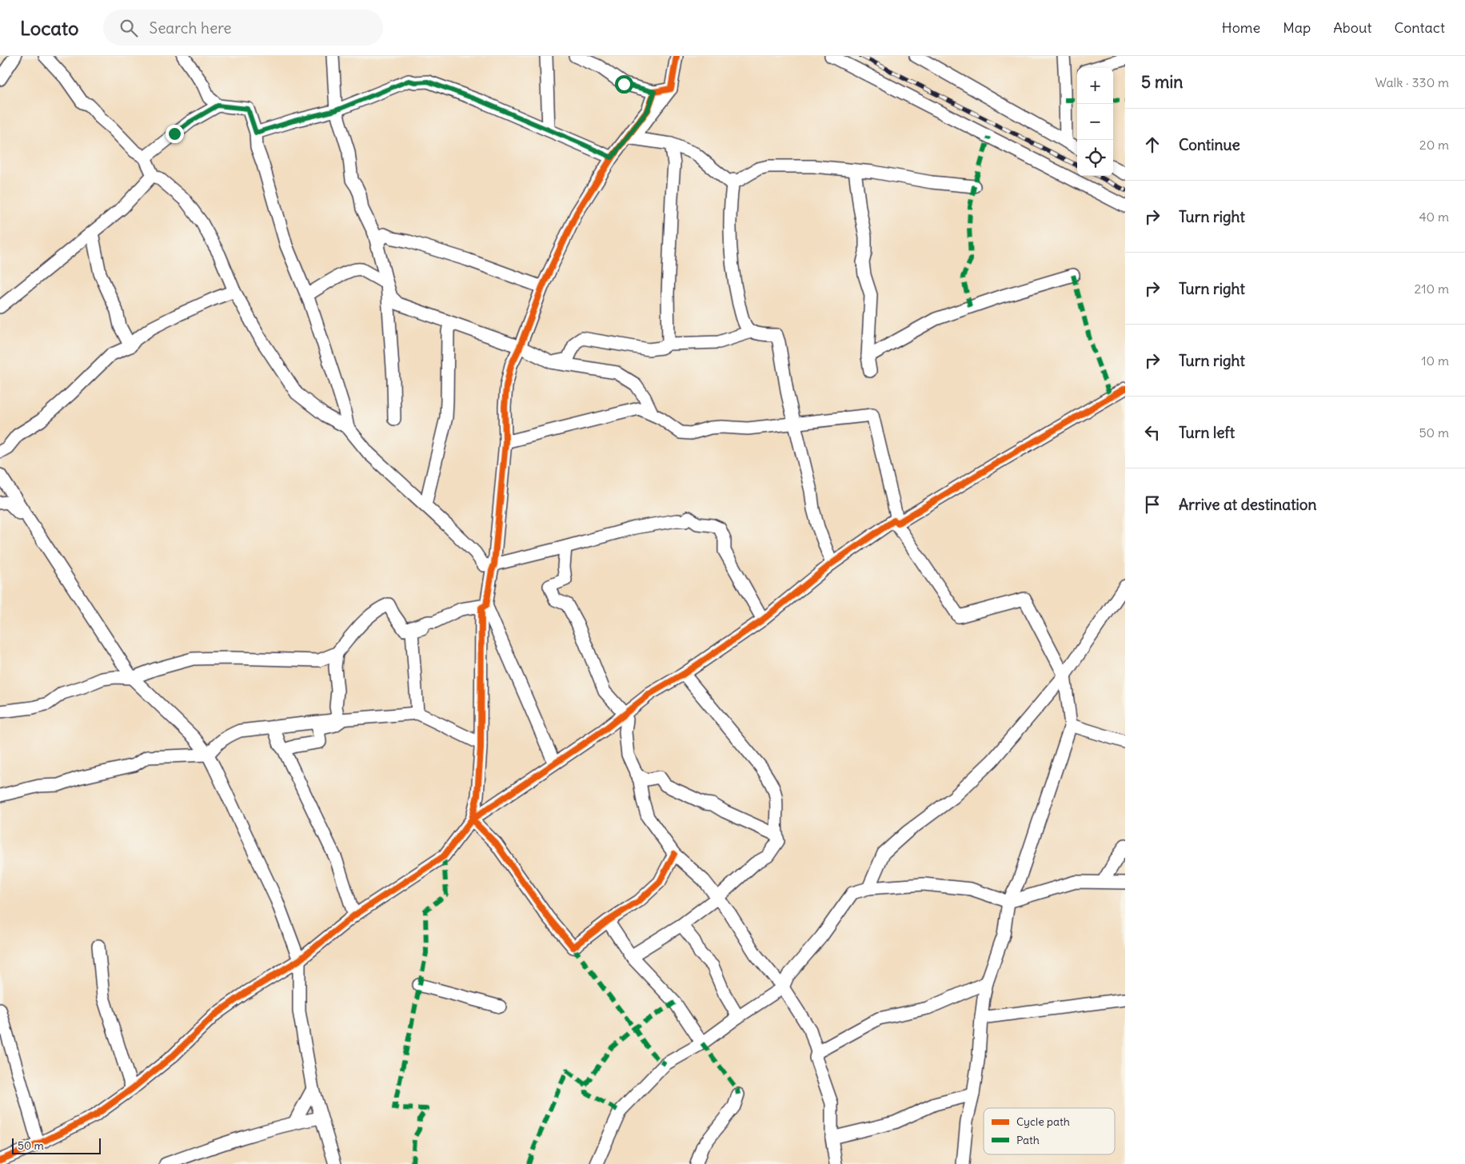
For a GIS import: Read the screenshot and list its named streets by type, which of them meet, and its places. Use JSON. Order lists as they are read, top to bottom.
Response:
{
  "legend": ["Cycle path", "Path"],
  "scale_bar": "50 m",
  "page": {
    "header": "Locato",
    "search": "Search here",
    "nav": [
      "Home",
      "Map",
      "About",
      "Contact"
    ],
    "heading": ["5 min", "Walk · 330 m"],
    "map_buttons": ["+", "−"],
    "list": [
      ["Continue", "20 m"],
      ["Turn right", "40 m"],
      ["Turn right", "210 m"],
      ["Turn right", "10 m"],
      ["Turn left", "50 m"],
      "Arrive at destination"
    ],
    "scale": "50 m"
  }
}
